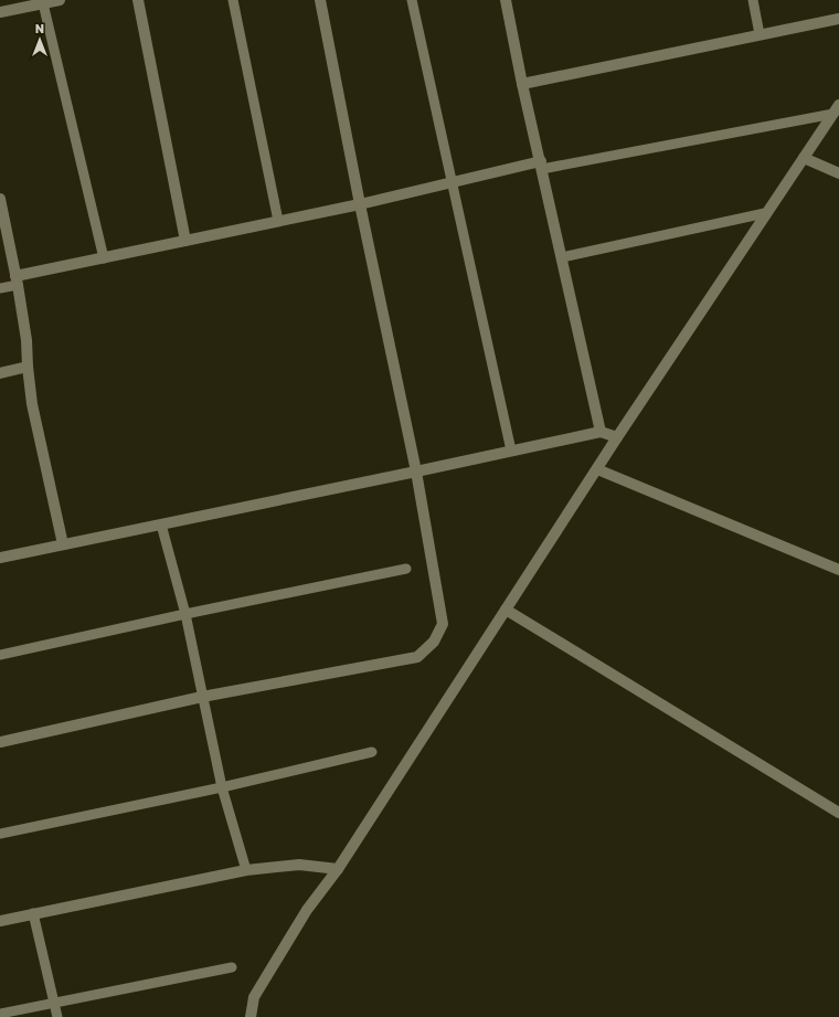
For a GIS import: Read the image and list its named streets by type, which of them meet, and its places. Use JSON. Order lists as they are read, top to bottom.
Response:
{
  "north": "top"
}
